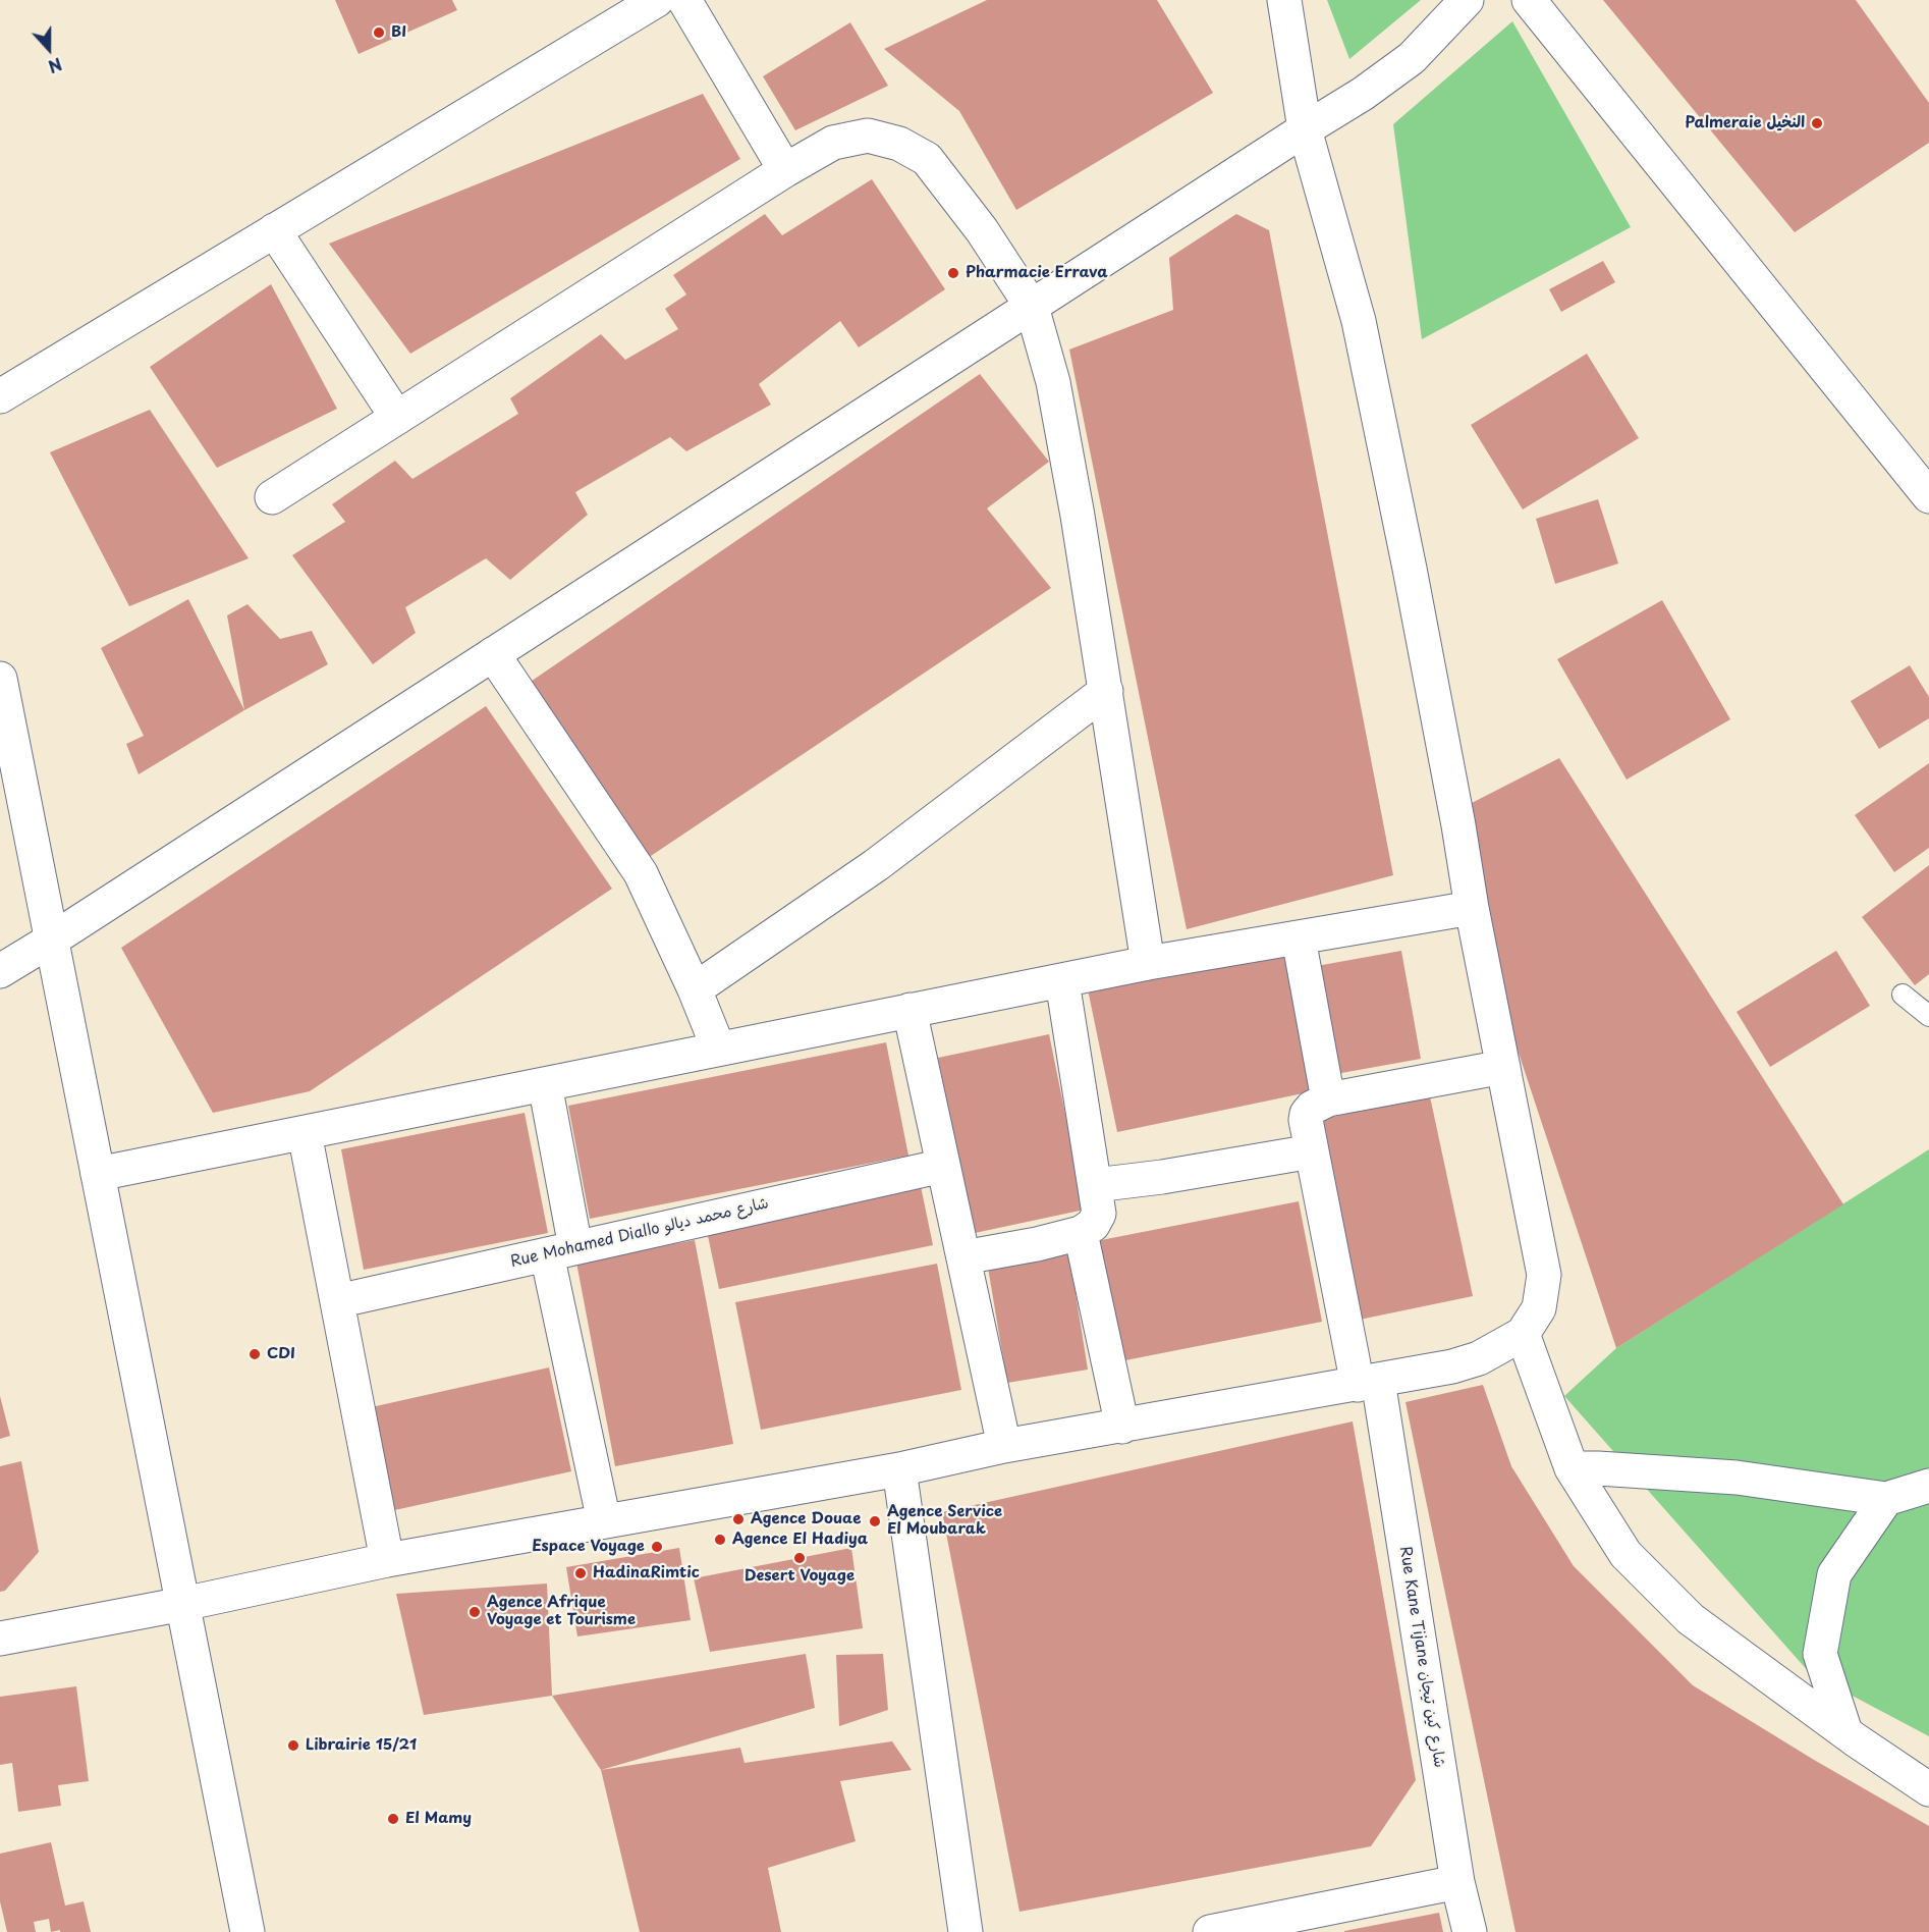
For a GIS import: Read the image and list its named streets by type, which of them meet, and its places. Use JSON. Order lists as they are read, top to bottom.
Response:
{
  "streets": {
    "street": ["Rue Mohamed Diallo شارع محمد ديالو", "Rue Kane Tijane شارع كين تيجان"]
  },
  "places": [
    "BI",
    "Palmeraie النخيل",
    "Pharmacie Errava",
    "CDI",
    "Agence Douae",
    "Agence Service El Moubarak",
    "Agence El Hadiya",
    "Espace Voyage",
    "Desert Voyage",
    "HadinaRimtic",
    "Agence Afrique Voyage et Tourisme",
    "Librairie 15/21",
    "El Mamy"
  ],
  "north": "bottom"
}
